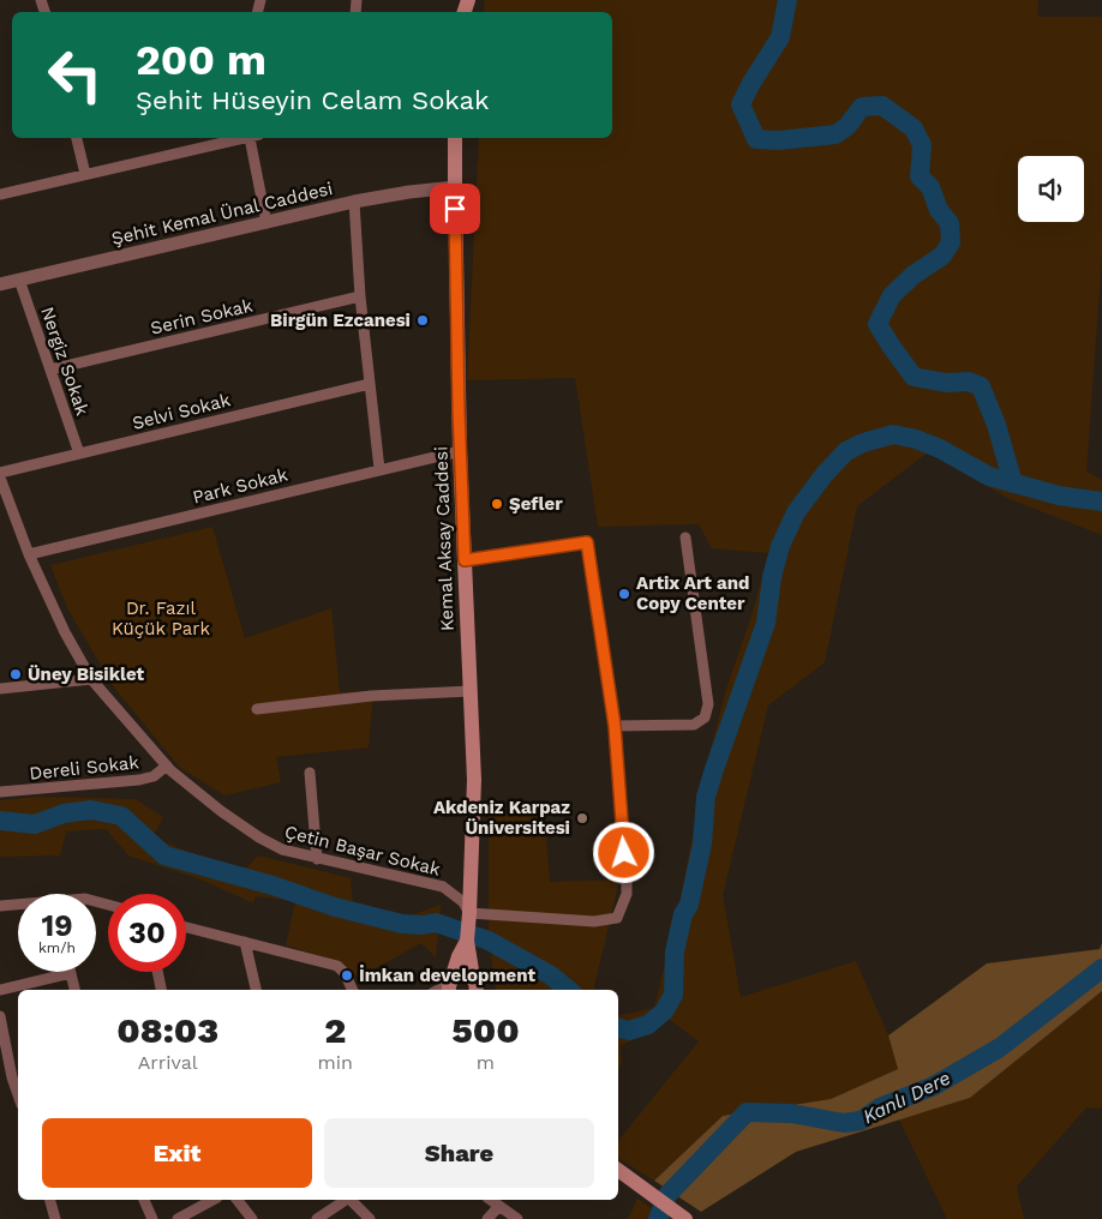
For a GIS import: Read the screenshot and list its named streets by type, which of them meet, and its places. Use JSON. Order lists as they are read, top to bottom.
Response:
{
  "streets": {
    "main road": ["Kemal Aksay Caddesi"],
    "street": [
      "Şehit Kemal Ünal Caddesi",
      "Serin Sokak",
      "Nergiz Sokak",
      "Selvi Sokak",
      "Park Sokak",
      "Dereli Sokak",
      "Çetin Başar Sokak"
    ]
  },
  "crossings": [
    ["Şehit Kemal Ünal Caddesi", "Nergiz Sokak"],
    ["Şehit Kemal Ünal Caddesi", "Kemal Aksay Caddesi"],
    ["Serin Sokak", "Nergiz Sokak"],
    ["Nergiz Sokak", "Selvi Sokak"],
    ["Park Sokak", "Kemal Aksay Caddesi"],
    ["Park Sokak", "Çetin Başar Sokak"],
    ["Kemal Aksay Caddesi", "Çetin Başar Sokak"],
    ["Dereli Sokak", "Çetin Başar Sokak"]
  ],
  "water": ["Kanlı Dere"],
  "parks": ["Dr. Fazıl Küçük Park"],
  "places": [
    "Birgün Ezcanesi",
    "Şefler",
    "Artix Art and Copy Center",
    "Üney Bisiklet",
    "Akdeniz Karpaz Üniversitesi",
    "İmkan development"
  ],
  "page": {
    "turn": ["200 m", "Şehit Hüseyin Celam Sokak"],
    "speed": "19 km/h",
    "limit": "30",
    "eta": [
      "08:03",
      "Arrival",
      "2",
      "min",
      "500",
      "m"
    ],
    "buttons": ["Exit", "Share"]
  }
}
